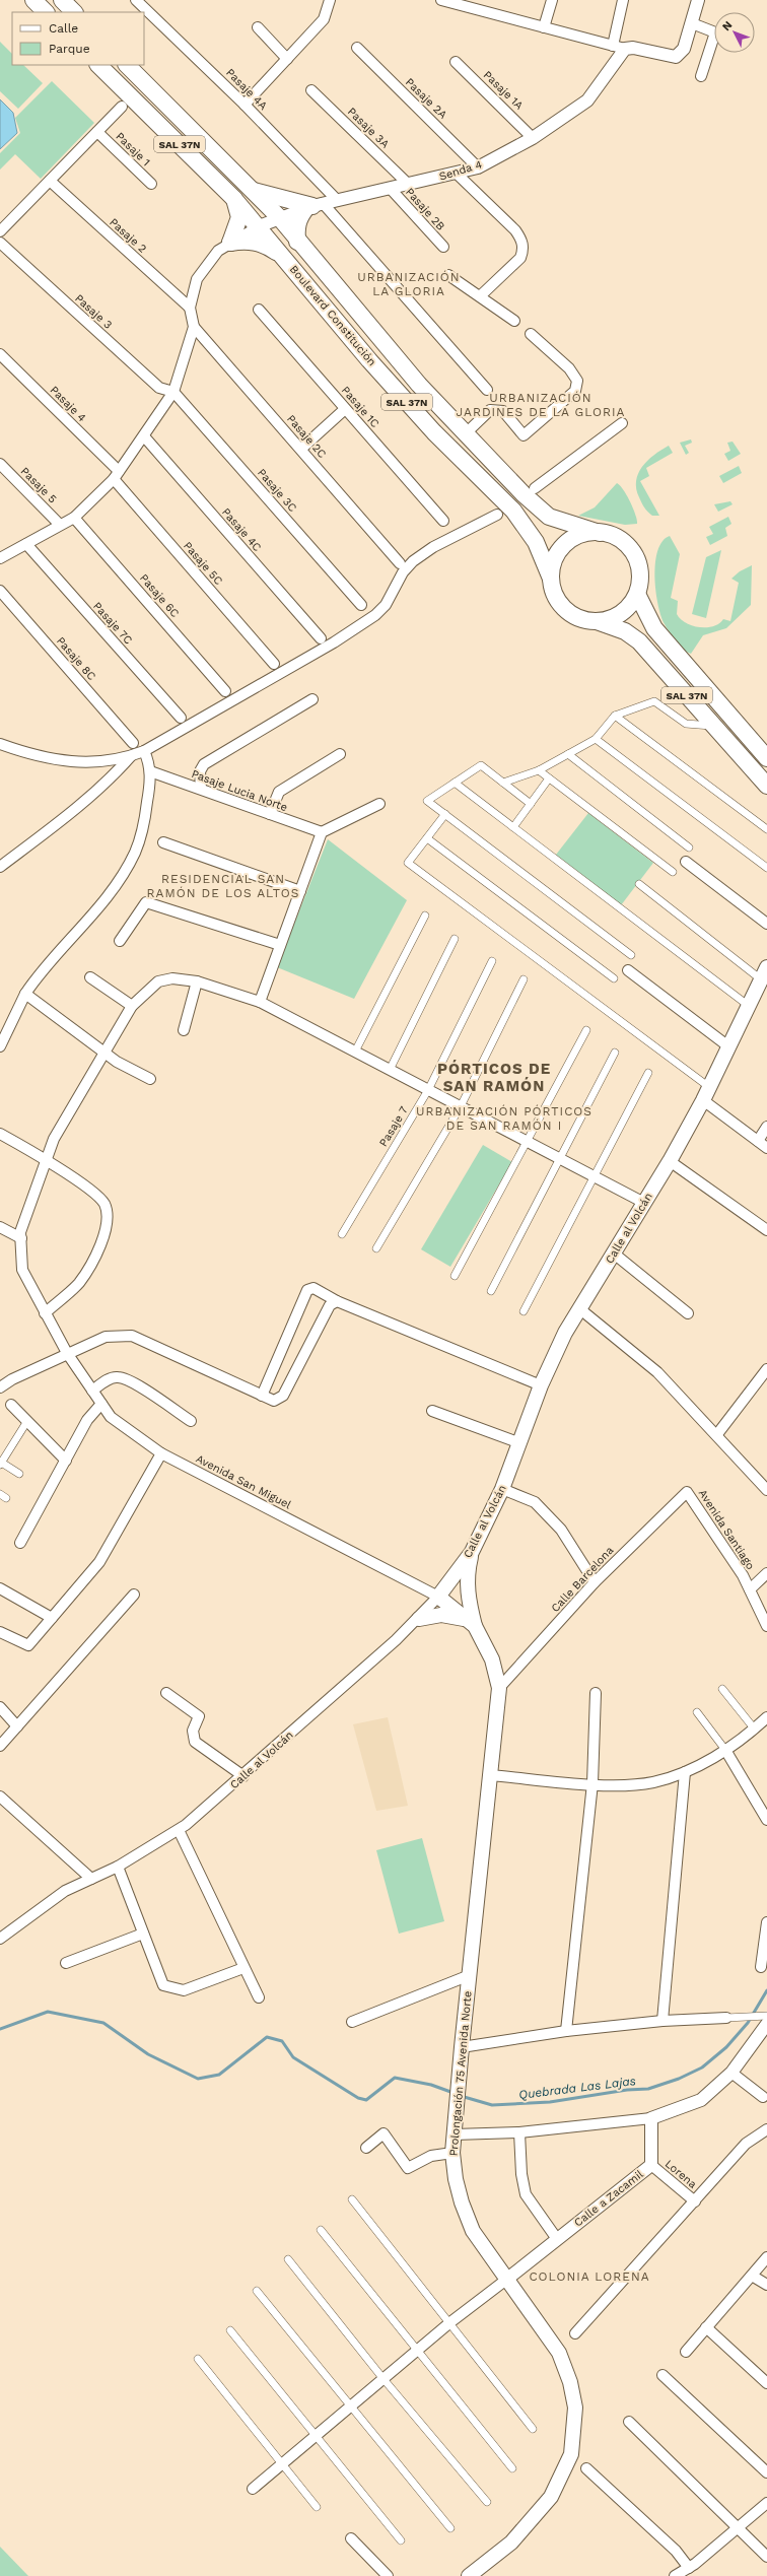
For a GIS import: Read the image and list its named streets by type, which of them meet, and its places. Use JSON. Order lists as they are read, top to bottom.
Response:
{
  "streets": {
    "highway": ["SAL 37N", "Boulevard Constitución"],
    "main road": ["Calle al Volcán", "Prolongación 75 Avenida Norte"],
    "street": [
      "Pasaje 4A",
      "Pasaje 1A",
      "Pasaje 2A",
      "Pasaje 3A",
      "Pasaje 1",
      "Senda 4",
      "Pasaje 2B",
      "Pasaje 2",
      "Pasaje 3",
      "Pasaje 4",
      "Pasaje 1C",
      "Pasaje 2C",
      "Pasaje 5",
      "Pasaje 3C",
      "Pasaje 4C",
      "Pasaje 5C",
      "Pasaje 6C",
      "Pasaje 7C",
      "Pasaje 8C",
      "Pasaje Lucia Norte",
      "Pasaje 7",
      "Avenida San Miguel",
      "Avenida Santiago",
      "Calle Barcelona",
      "Lorena",
      "Calle a Zacamil"
    ]
  },
  "crossings": [
    ["Pasaje 4A", "Senda 4"],
    ["Pasaje 1A", "Senda 4"],
    ["Pasaje 2A", "Senda 4"],
    ["Pasaje 3A", "Senda 4"],
    ["SAL 37N", "Boulevard Constitución"],
    ["Senda 4", "Pasaje 2B"],
    ["Senda 4", "Boulevard Constitución"],
    ["Pasaje 3", "Pasaje 3C"],
    ["Pasaje 4", "Pasaje 5C"],
    ["Pasaje 7", "Avenida San Miguel"],
    ["Calle al Volcán", "Avenida San Miguel"],
    ["Calle al Volcán", "Prolongación 75 Avenida Norte"],
    ["Avenida San Miguel", "Prolongación 75 Avenida Norte"],
    ["Avenida Santiago", "Calle Barcelona"],
    ["Calle Barcelona", "Prolongación 75 Avenida Norte"],
    ["Prolongación 75 Avenida Norte", "Calle a Zacamil"],
    ["Lorena", "Calle a Zacamil"]
  ],
  "districts": [
    "URBANIZACIÓN LA GLORIA",
    "URBANIZACIÓN JARDINES DE LA GLORIA",
    "RESIDENCIAL SAN RAMÓN DE LOS ALTOS",
    "PÓRTICOS DE SAN RAMÓN",
    "URBANIZACIÓN PÓRTICOS DE SAN RAMÓN I",
    "COLONIA LORENA"
  ],
  "water": ["Quebrada Las Lajas"],
  "legend": ["Calle", "Parque"],
  "north": "top left"
}
